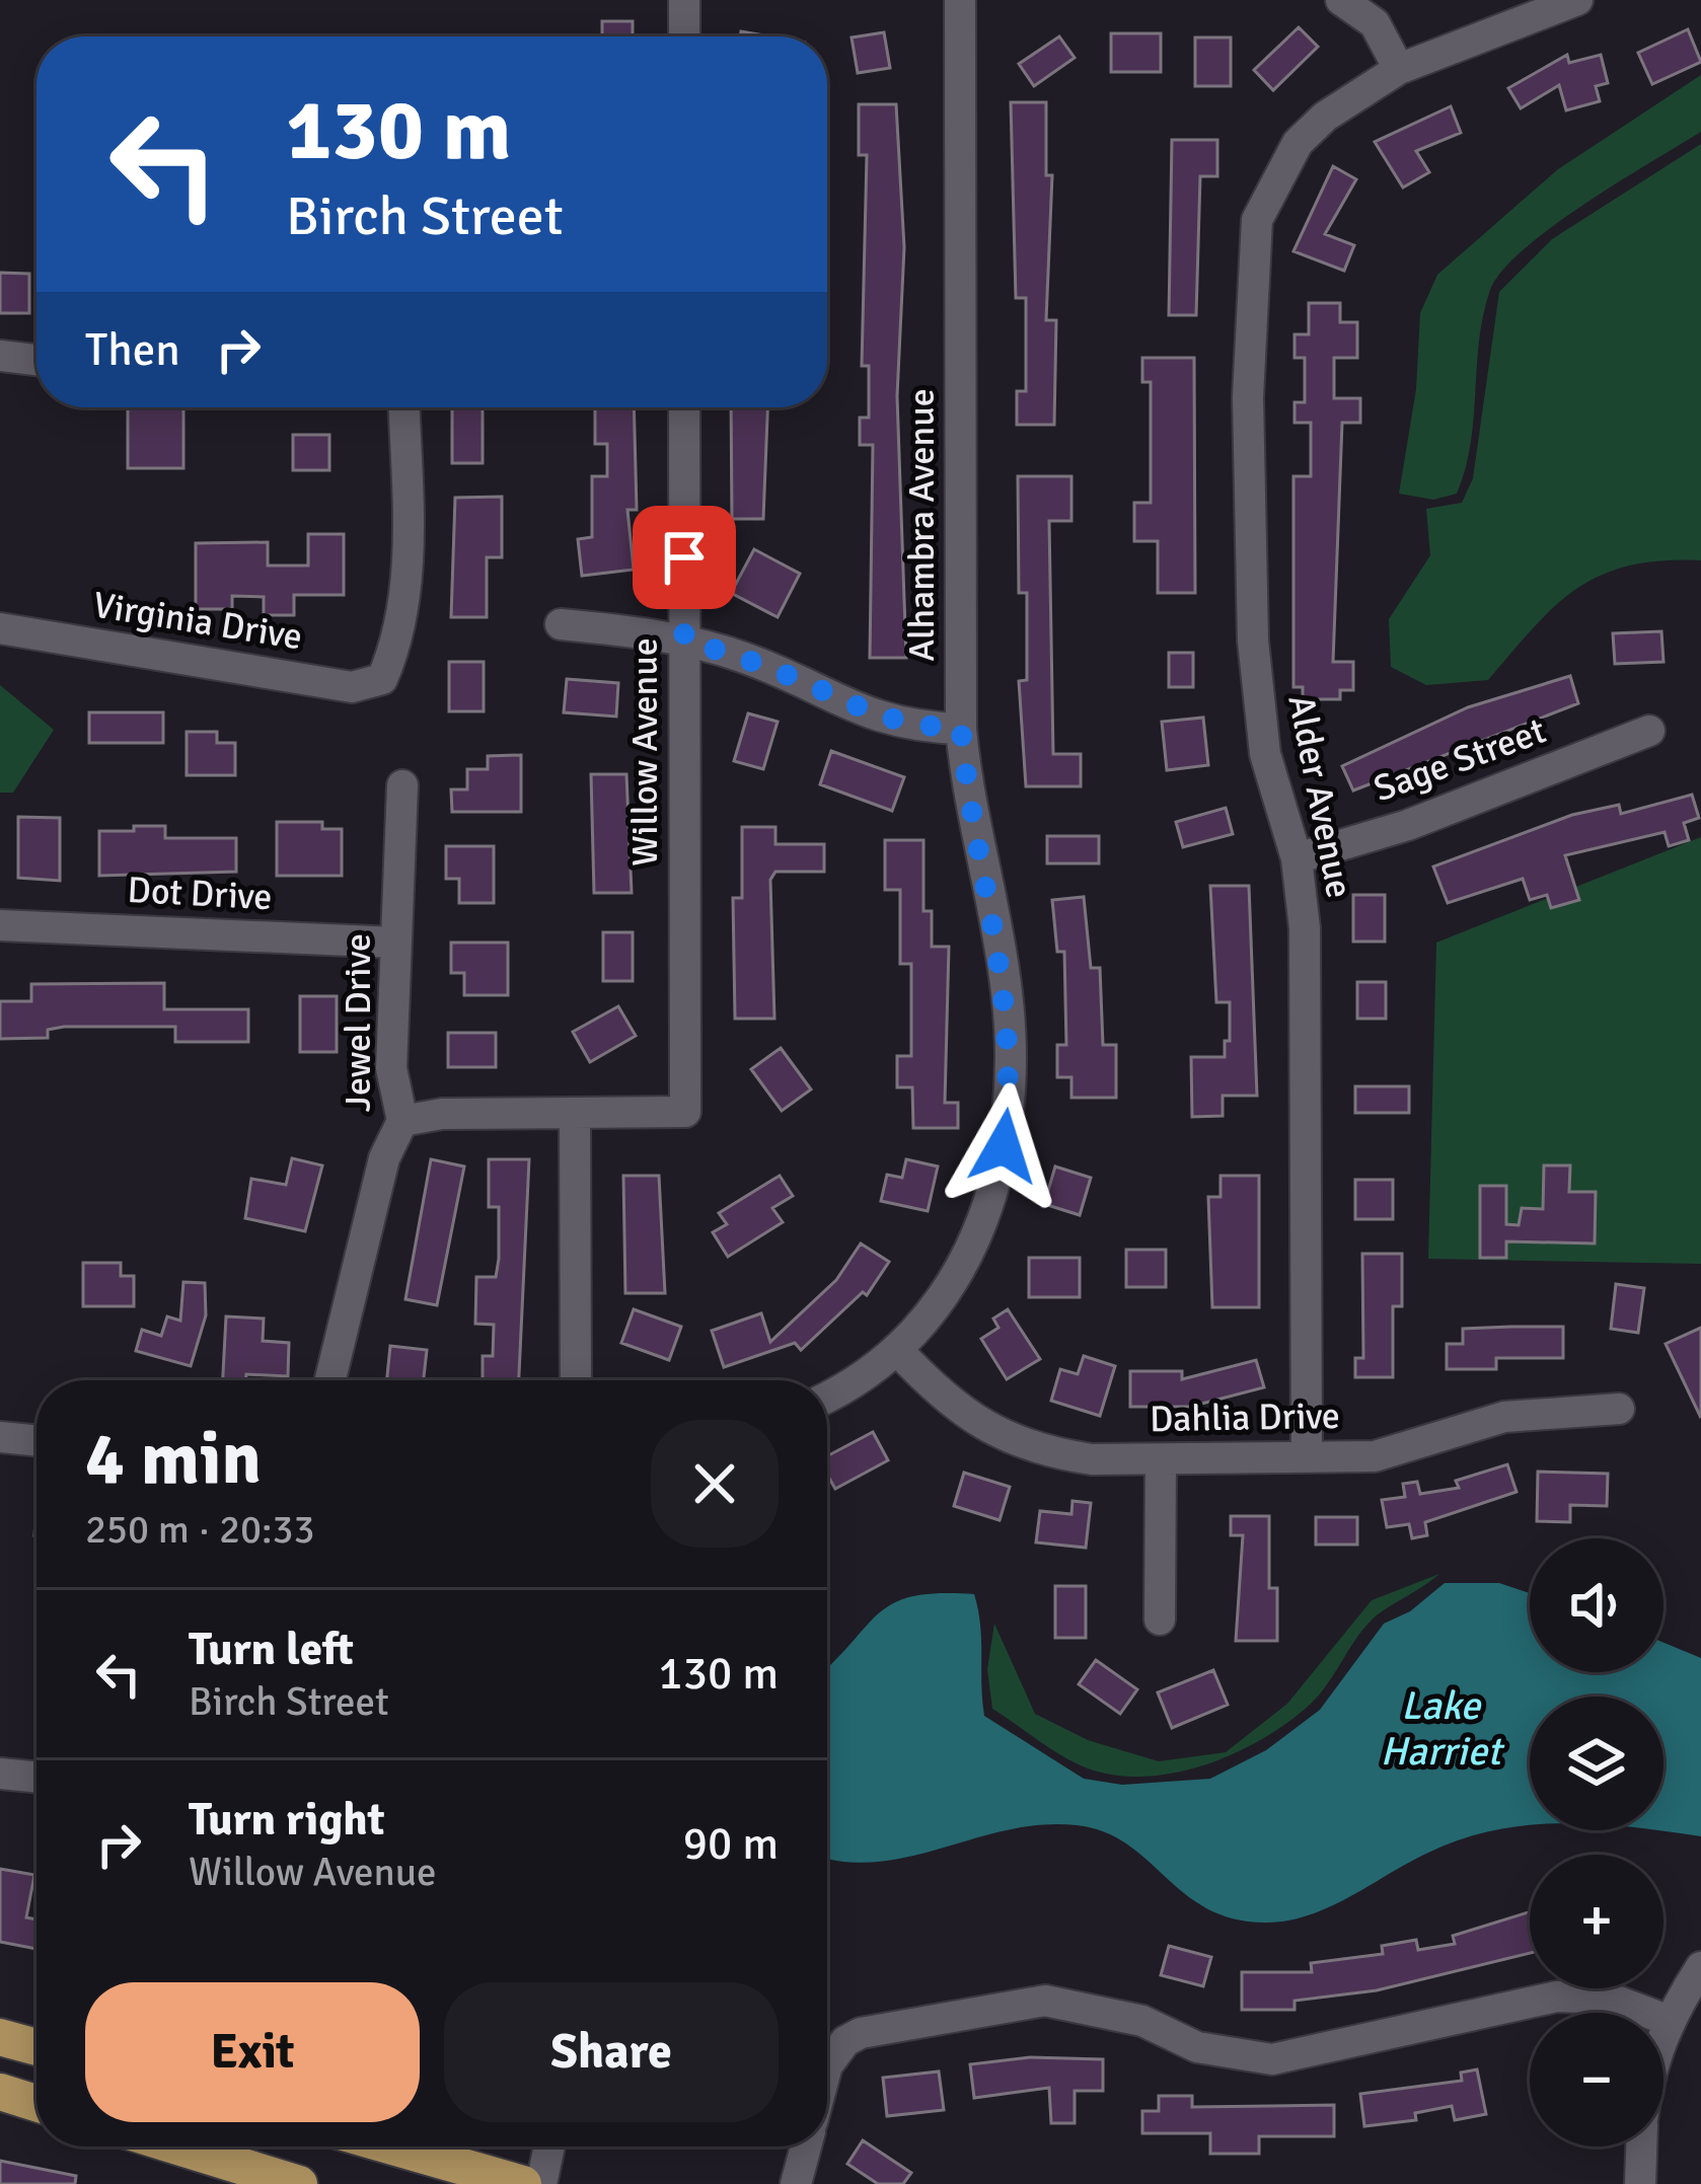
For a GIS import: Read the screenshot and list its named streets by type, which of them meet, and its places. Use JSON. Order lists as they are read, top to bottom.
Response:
{
  "streets": {
    "street": [
      "Alhambra Avenue",
      "Virginia Drive",
      "Willow Avenue",
      "Sage Street",
      "Alder Avenue",
      "Dot Drive",
      "Jewel Drive",
      "Dahlia Drive"
    ]
  },
  "crossings": [
    ["Alhambra Avenue", "Dahlia Drive"],
    ["Sage Street", "Alder Avenue"],
    ["Alder Avenue", "Dahlia Drive"],
    ["Dot Drive", "Jewel Drive"]
  ],
  "water": ["Lake Harriet"],
  "page": {
    "turn": ["130 m", "Birch Street"],
    "then": "Then",
    "heading": ["4 min", "250 m · 20:33"],
    "map_buttons": ["+", "−"],
    "list": [
      {
        "name": "Turn left",
        "note": "Birch Street",
        "value": "130 m"
      },
      {
        "name": "Turn right",
        "note": "Willow Avenue",
        "value": "90 m"
      }
    ],
    "buttons": ["Exit", "Share"]
  }
}
